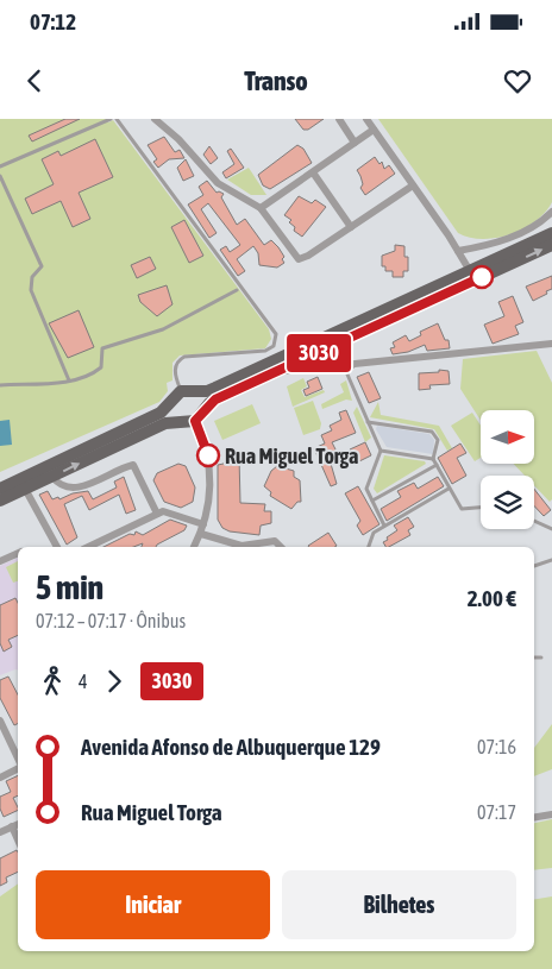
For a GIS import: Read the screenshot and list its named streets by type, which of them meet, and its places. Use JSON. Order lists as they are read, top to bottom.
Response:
{
  "places": ["Rua Miguel Torga"],
  "lines": ["bus line 3030"],
  "north": "right",
  "page": {
    "status": "07:12",
    "header": "Transo",
    "on_map": "3030",
    "heading": ["5 min", "07:12 – 07:17 · Ônibus", "2.00 €"],
    "legs": ["4", "3030"],
    "list": [
      {
        "name": "Avenida Afonso de Albuquerque 129",
        "value": "07:16"
      },
      {
        "name": "Rua Miguel Torga",
        "value": "07:17"
      }
    ],
    "buttons": ["Iniciar", "Bilhetes"]
  }
}
